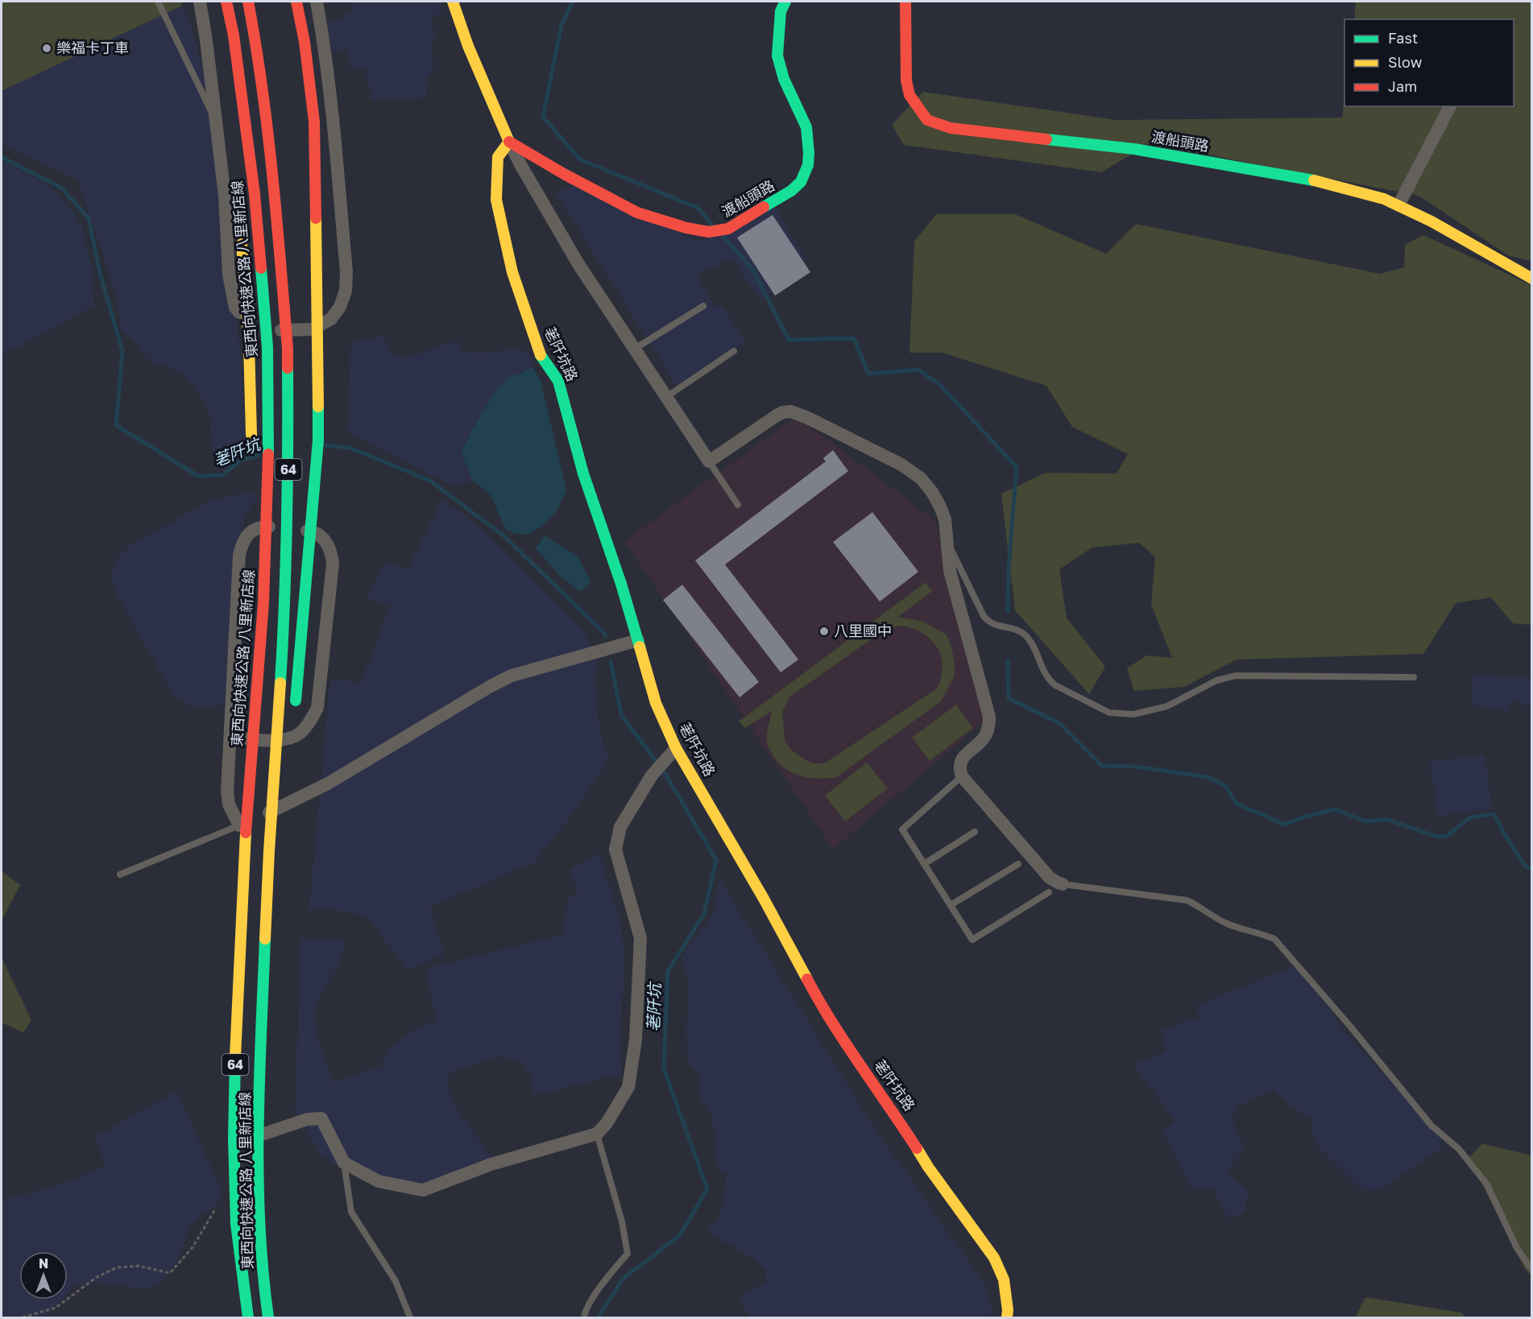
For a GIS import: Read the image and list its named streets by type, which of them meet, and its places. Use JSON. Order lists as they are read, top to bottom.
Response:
{
  "streets": {
    "main road": [
      "渡船頭路",
      "東西向快速公路 八里新店線",
      "荖阡坑路",
      "64"
    ]
  },
  "crossings": [
    ["渡船頭路", "荖阡坑路"]
  ],
  "water": ["荖阡坑"],
  "places": ["樂福卡丁車", "八里國中"],
  "legend": ["Fast", "Slow", "Jam"],
  "north": "top"
}
